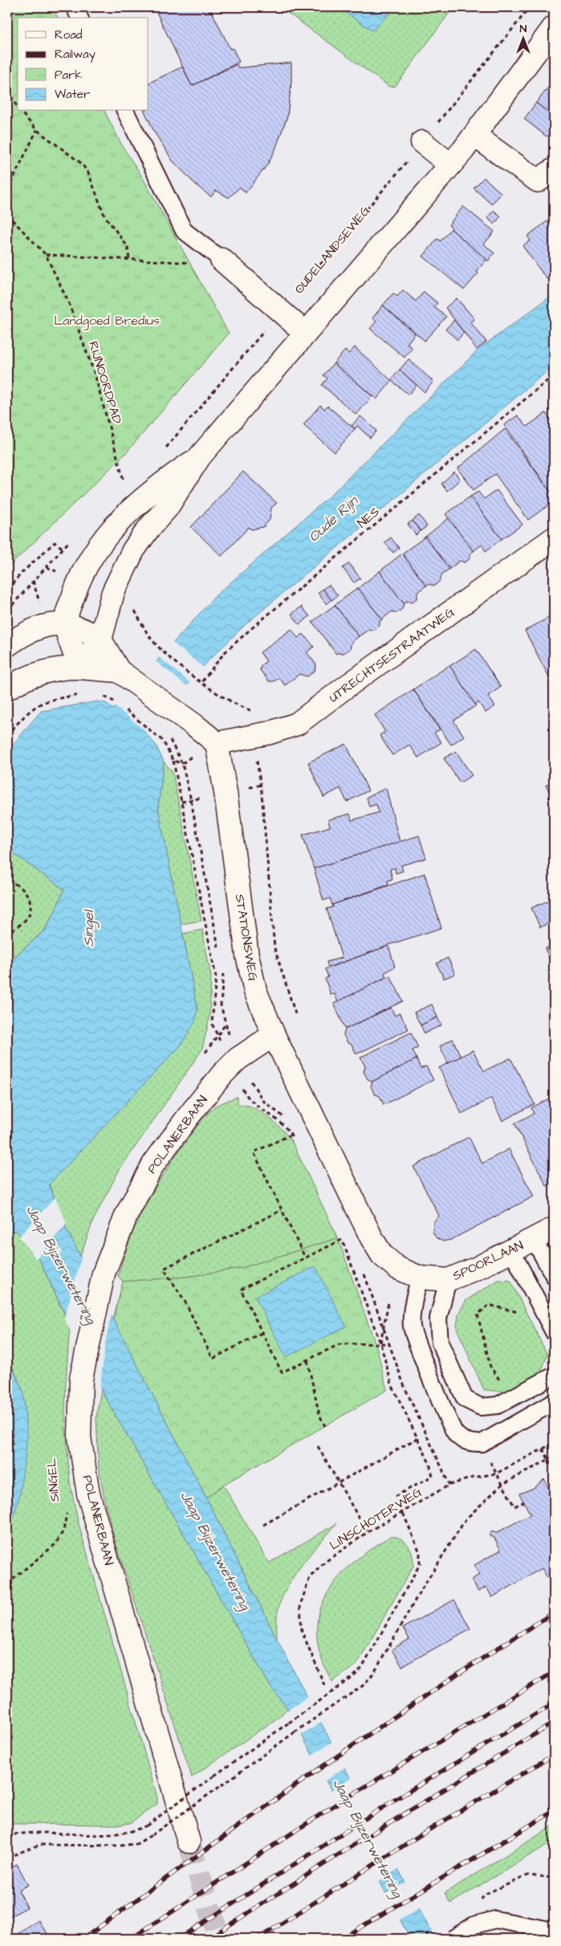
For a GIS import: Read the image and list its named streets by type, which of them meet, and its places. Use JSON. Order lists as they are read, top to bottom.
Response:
{
  "streets": {
    "main road": [
      "UTRECHTSESTRAATWEG",
      "STATIONSWEG",
      "POLANERBAAN",
      "SPOORLAAN"
    ],
    "path": [
      "OUDELANDSEWEG",
      "RIJNOORDPAD",
      "NES",
      "SINGEL",
      "LINSCHOTERWEG"
    ]
  },
  "crossings": [
    ["UTRECHTSESTRAATWEG", "STATIONSWEG"],
    ["STATIONSWEG", "POLANERBAAN"],
    ["STATIONSWEG", "SPOORLAAN"]
  ],
  "water": ["Oude Rijn", "Singel", "Jaap Bijzerwetering"],
  "parks": ["Landgoed Bredius"],
  "legend": [
    "Road",
    "Railway",
    "Park",
    "Water"
  ],
  "north": "top"
}
